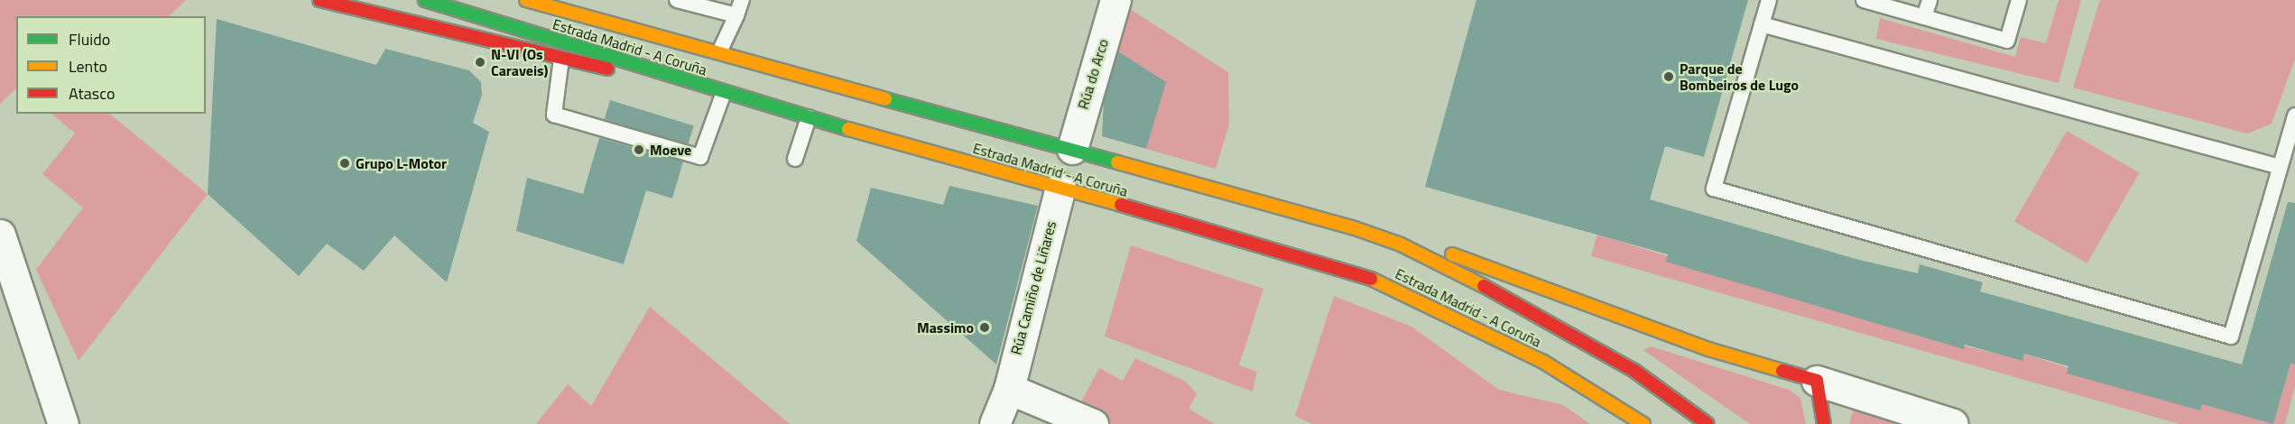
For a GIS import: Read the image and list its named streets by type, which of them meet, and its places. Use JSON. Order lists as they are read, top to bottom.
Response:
{
  "streets": {
    "main road": ["Estrada Madrid - A Coruña"],
    "street": ["Rúa do Arco", "Rúa Camiño de Liñares"]
  },
  "crossings": [
    ["Estrada Madrid - A Coruña", "Rúa do Arco"],
    ["Estrada Madrid - A Coruña", "Rúa Camiño de Liñares"]
  ],
  "places": [
    "N-VI (Os Caraveis)",
    "Parque de Bombeiros de Lugo",
    "Moeve",
    "Grupo L-Motor",
    "Massimo"
  ],
  "legend": ["Fluido", "Lento", "Atasco"]
}
